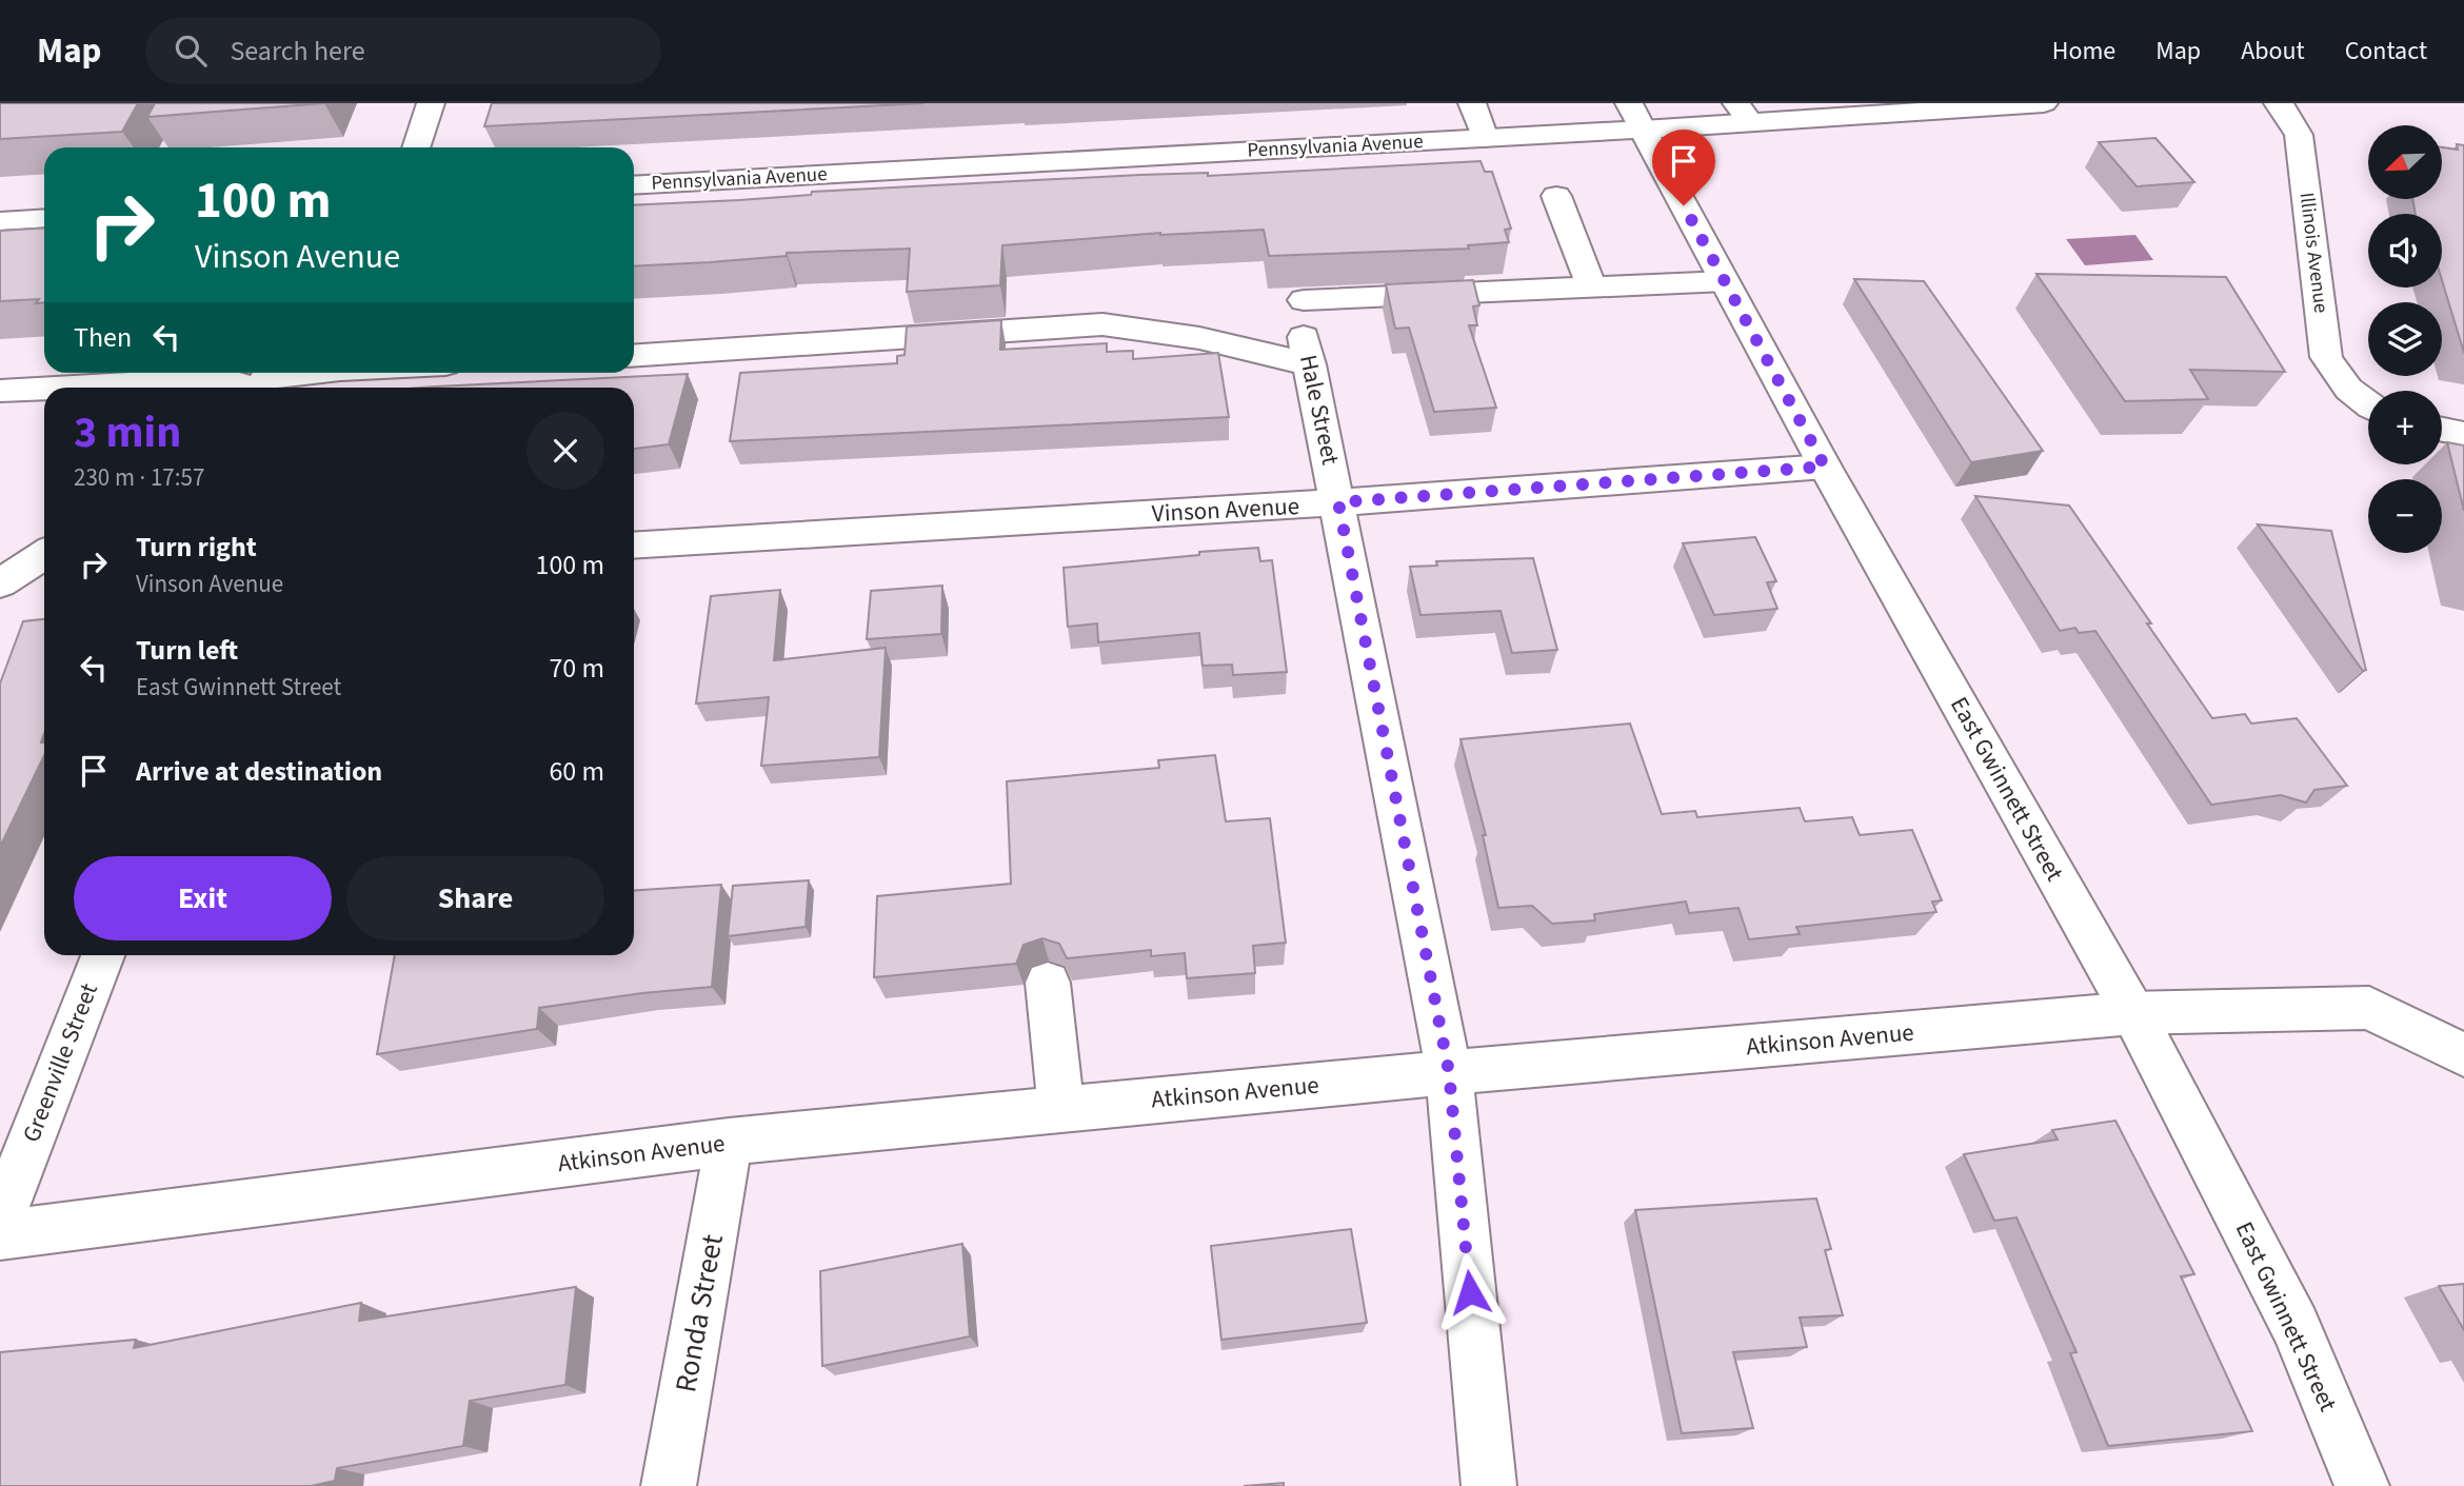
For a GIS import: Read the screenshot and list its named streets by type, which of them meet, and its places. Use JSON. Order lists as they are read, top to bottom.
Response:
{
  "streets": {
    "street": [
      "Pennsylvania Avenue",
      "Illinois Avenue",
      "Hale Street",
      "Vinson Avenue",
      "East Gwinnett Street",
      "Atkinson Avenue",
      "Greenville Street",
      "Ronda Street"
    ]
  },
  "crossings": [
    ["Pennsylvania Avenue", "East Gwinnett Street"],
    ["Hale Street", "Vinson Avenue"],
    ["Hale Street", "Atkinson Avenue"],
    ["Vinson Avenue", "East Gwinnett Street"],
    ["East Gwinnett Street", "Atkinson Avenue"],
    ["Atkinson Avenue", "Ronda Street"]
  ],
  "north": "bottom left",
  "page": {
    "header": "Map",
    "search": "Search here",
    "nav": [
      "Home",
      "Map",
      "About",
      "Contact"
    ],
    "map_buttons": ["+", "−"],
    "turn": ["100 m", "Vinson Avenue"],
    "then": "Then",
    "heading": ["3 min", "230 m · 17:57"],
    "list": [
      {
        "name": "Turn right",
        "note": "Vinson Avenue",
        "value": "100 m"
      },
      {
        "name": "Turn left",
        "note": "East Gwinnett Street",
        "value": "70 m"
      },
      {
        "name": "Arrive at destination",
        "value": "60 m"
      }
    ],
    "buttons": ["Exit", "Share"]
  }
}
